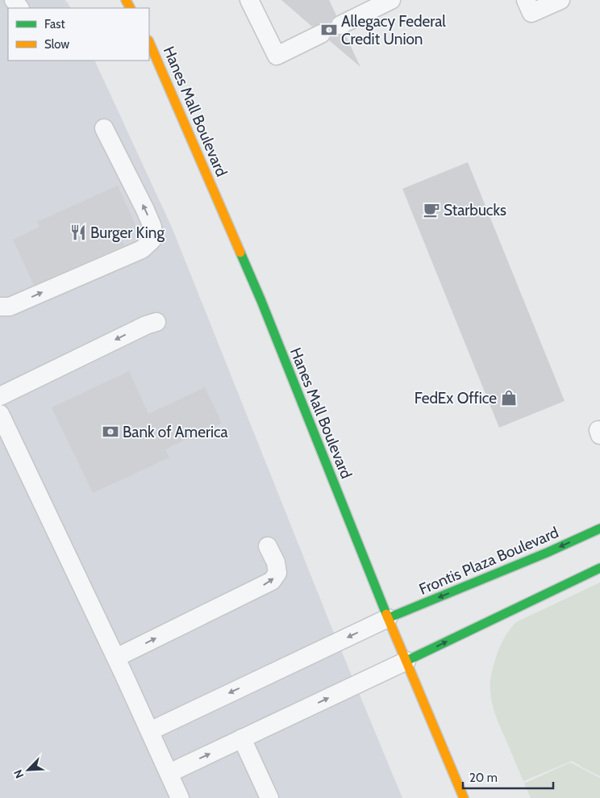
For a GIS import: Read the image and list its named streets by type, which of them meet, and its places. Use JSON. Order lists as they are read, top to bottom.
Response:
{
  "streets": {
    "main road": ["Hanes Mall Boulevard", "Frontis Plaza Boulevard"]
  },
  "crossings": [
    ["Hanes Mall Boulevard", "Frontis Plaza Boulevard"]
  ],
  "places": {
    "bank": ["Allegacy Federal Credit Union", "Bank of America"],
    "cafe": ["Starbucks"],
    "restaurant": ["Burger King"],
    "shop": ["FedEx Office"]
  },
  "legend": ["Fast", "Slow"],
  "scale_bar": "20 m",
  "north": "bottom left"
}
